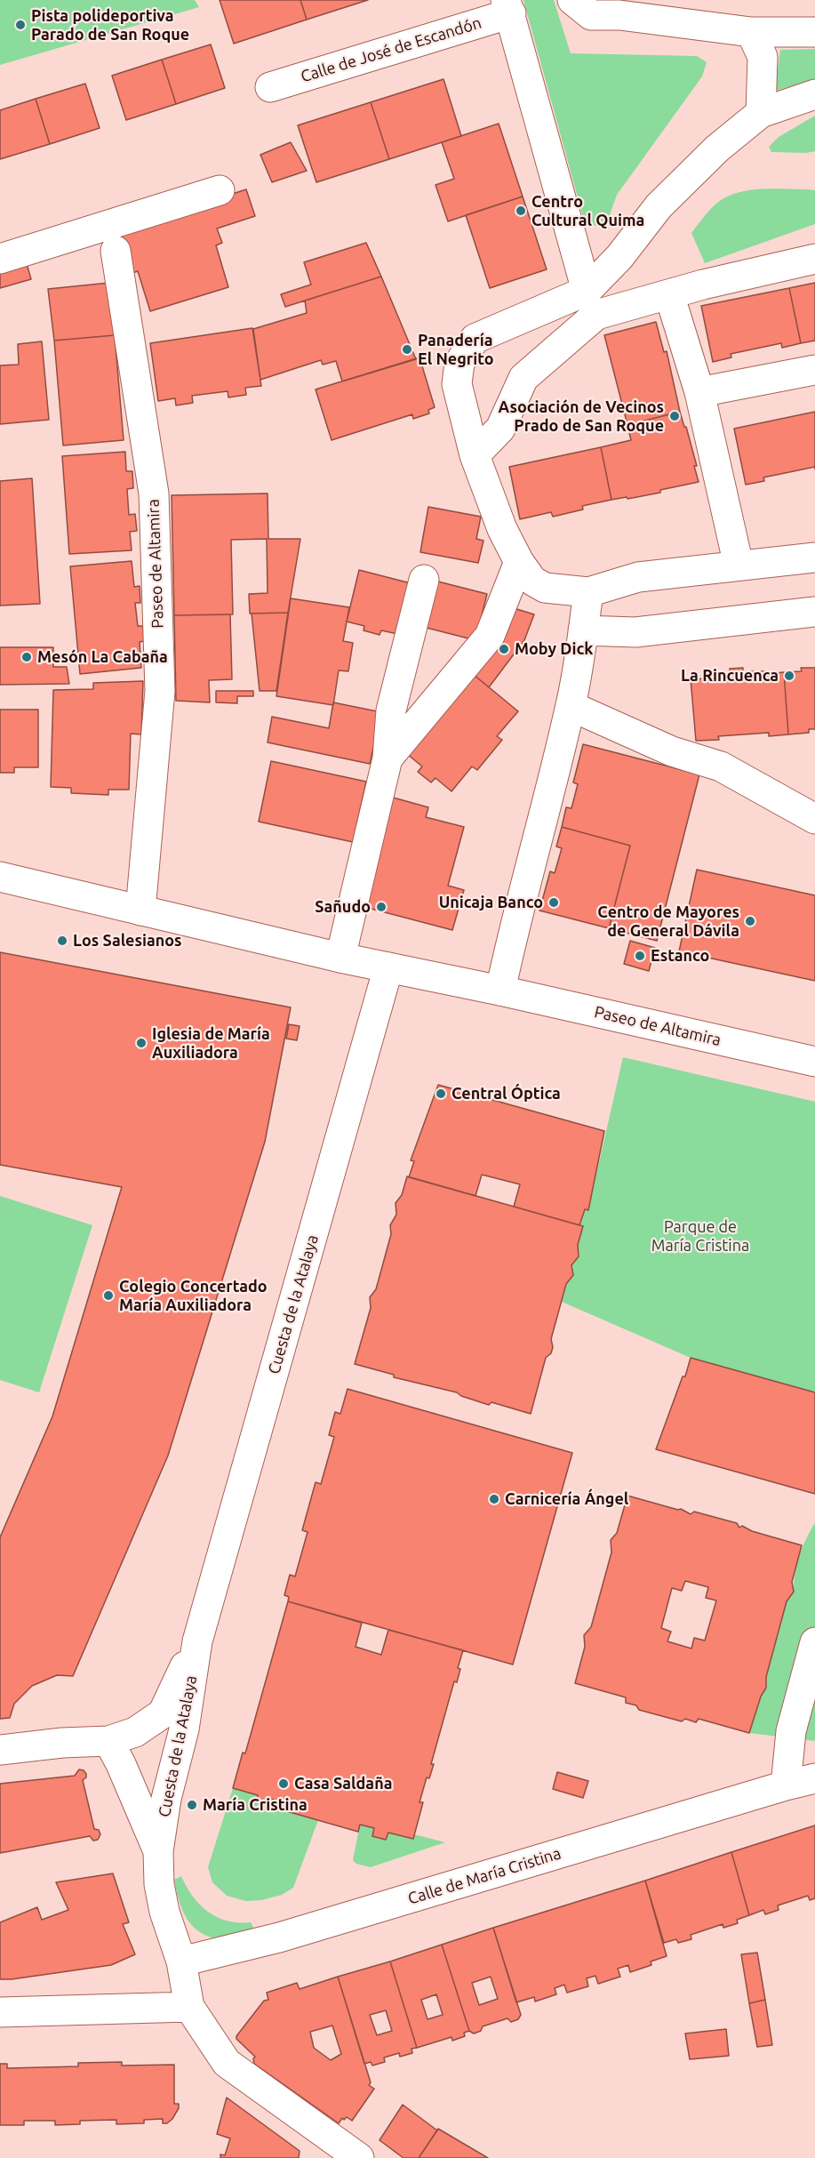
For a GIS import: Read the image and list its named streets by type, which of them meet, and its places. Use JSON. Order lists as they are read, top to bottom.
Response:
{
  "streets": {
    "street": [
      "Calle de José de Escandón",
      "Paseo de Altamira",
      "Cuesta de la Atalaya",
      "Calle de María Cristina"
    ]
  },
  "crossings": [
    ["Paseo de Altamira", "Cuesta de la Atalaya"],
    ["Cuesta de la Atalaya", "Calle de María Cristina"]
  ],
  "parks": ["Parque de María Cristina"],
  "places": [
    "Pista polideportiva Parado de San Roque",
    "Centro Cultural Quima",
    "Panadería El Negrito",
    "Asociación de Vecinos Prado de San Roque",
    "Moby Dick",
    "Mesón La Cabaña",
    "La Rincuenca",
    "Unicaja Banco",
    "Sañudo",
    "Centro de Mayores de General Dávila",
    "Los Salesianos",
    "Estanco",
    "Iglesia de María Auxiliadora",
    "Central Óptica",
    "Colegio Concertado María Auxiliadora",
    "Carnicería Ángel",
    "Casa Saldaña",
    "María Cristina"
  ]
}
